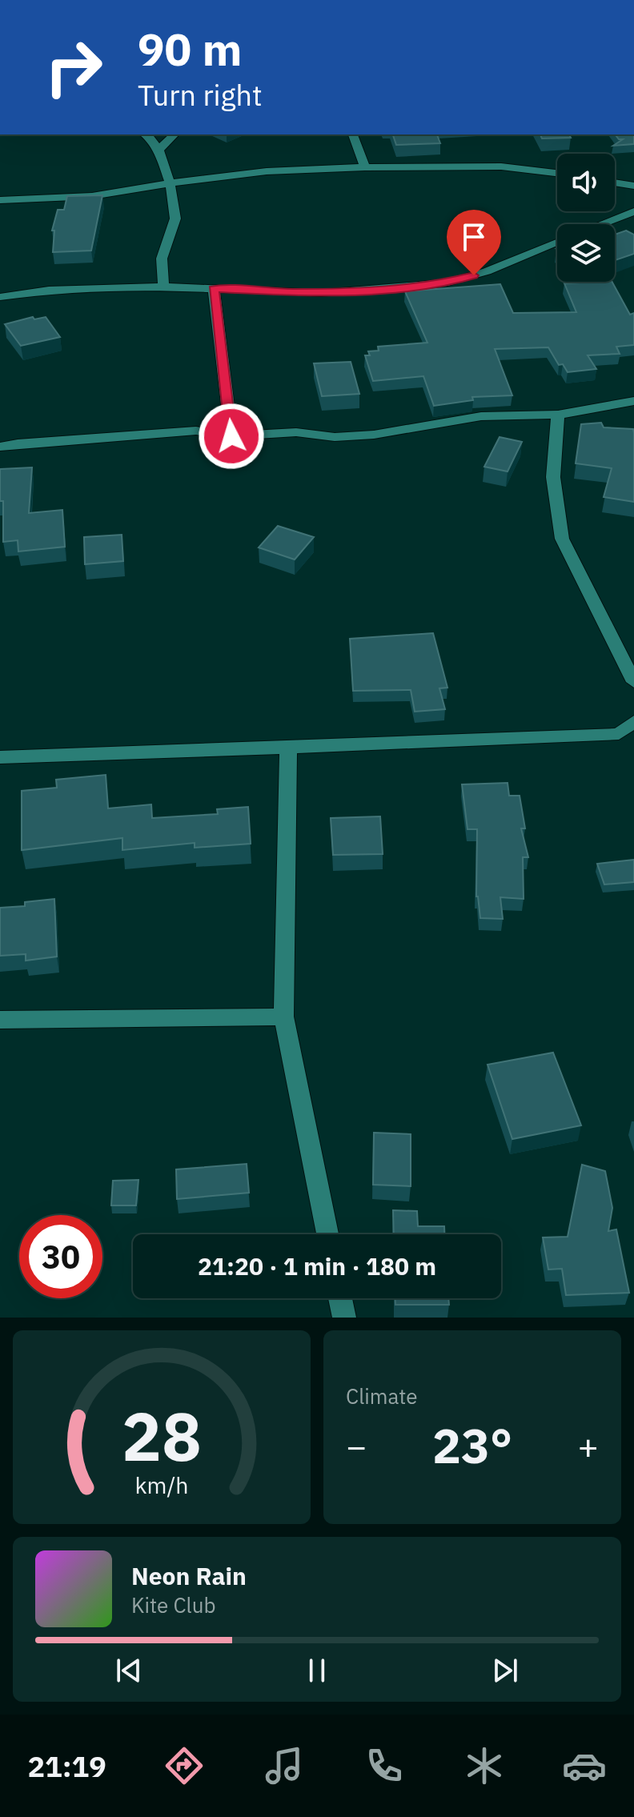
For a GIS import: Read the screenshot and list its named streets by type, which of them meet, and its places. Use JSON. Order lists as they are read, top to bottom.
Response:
{
  "page": {
    "turn": ["90 m", "Turn right"],
    "limit": "30",
    "trip": "21:20 · 1 min · 180 m",
    "tile": "Climate",
    "heat": ["−", "23°", "+"],
    "song": ["Neon Rain", "Kite Club"],
    "tabs": "21:19",
    "gauge": ["28", "km/h"]
  }
}
